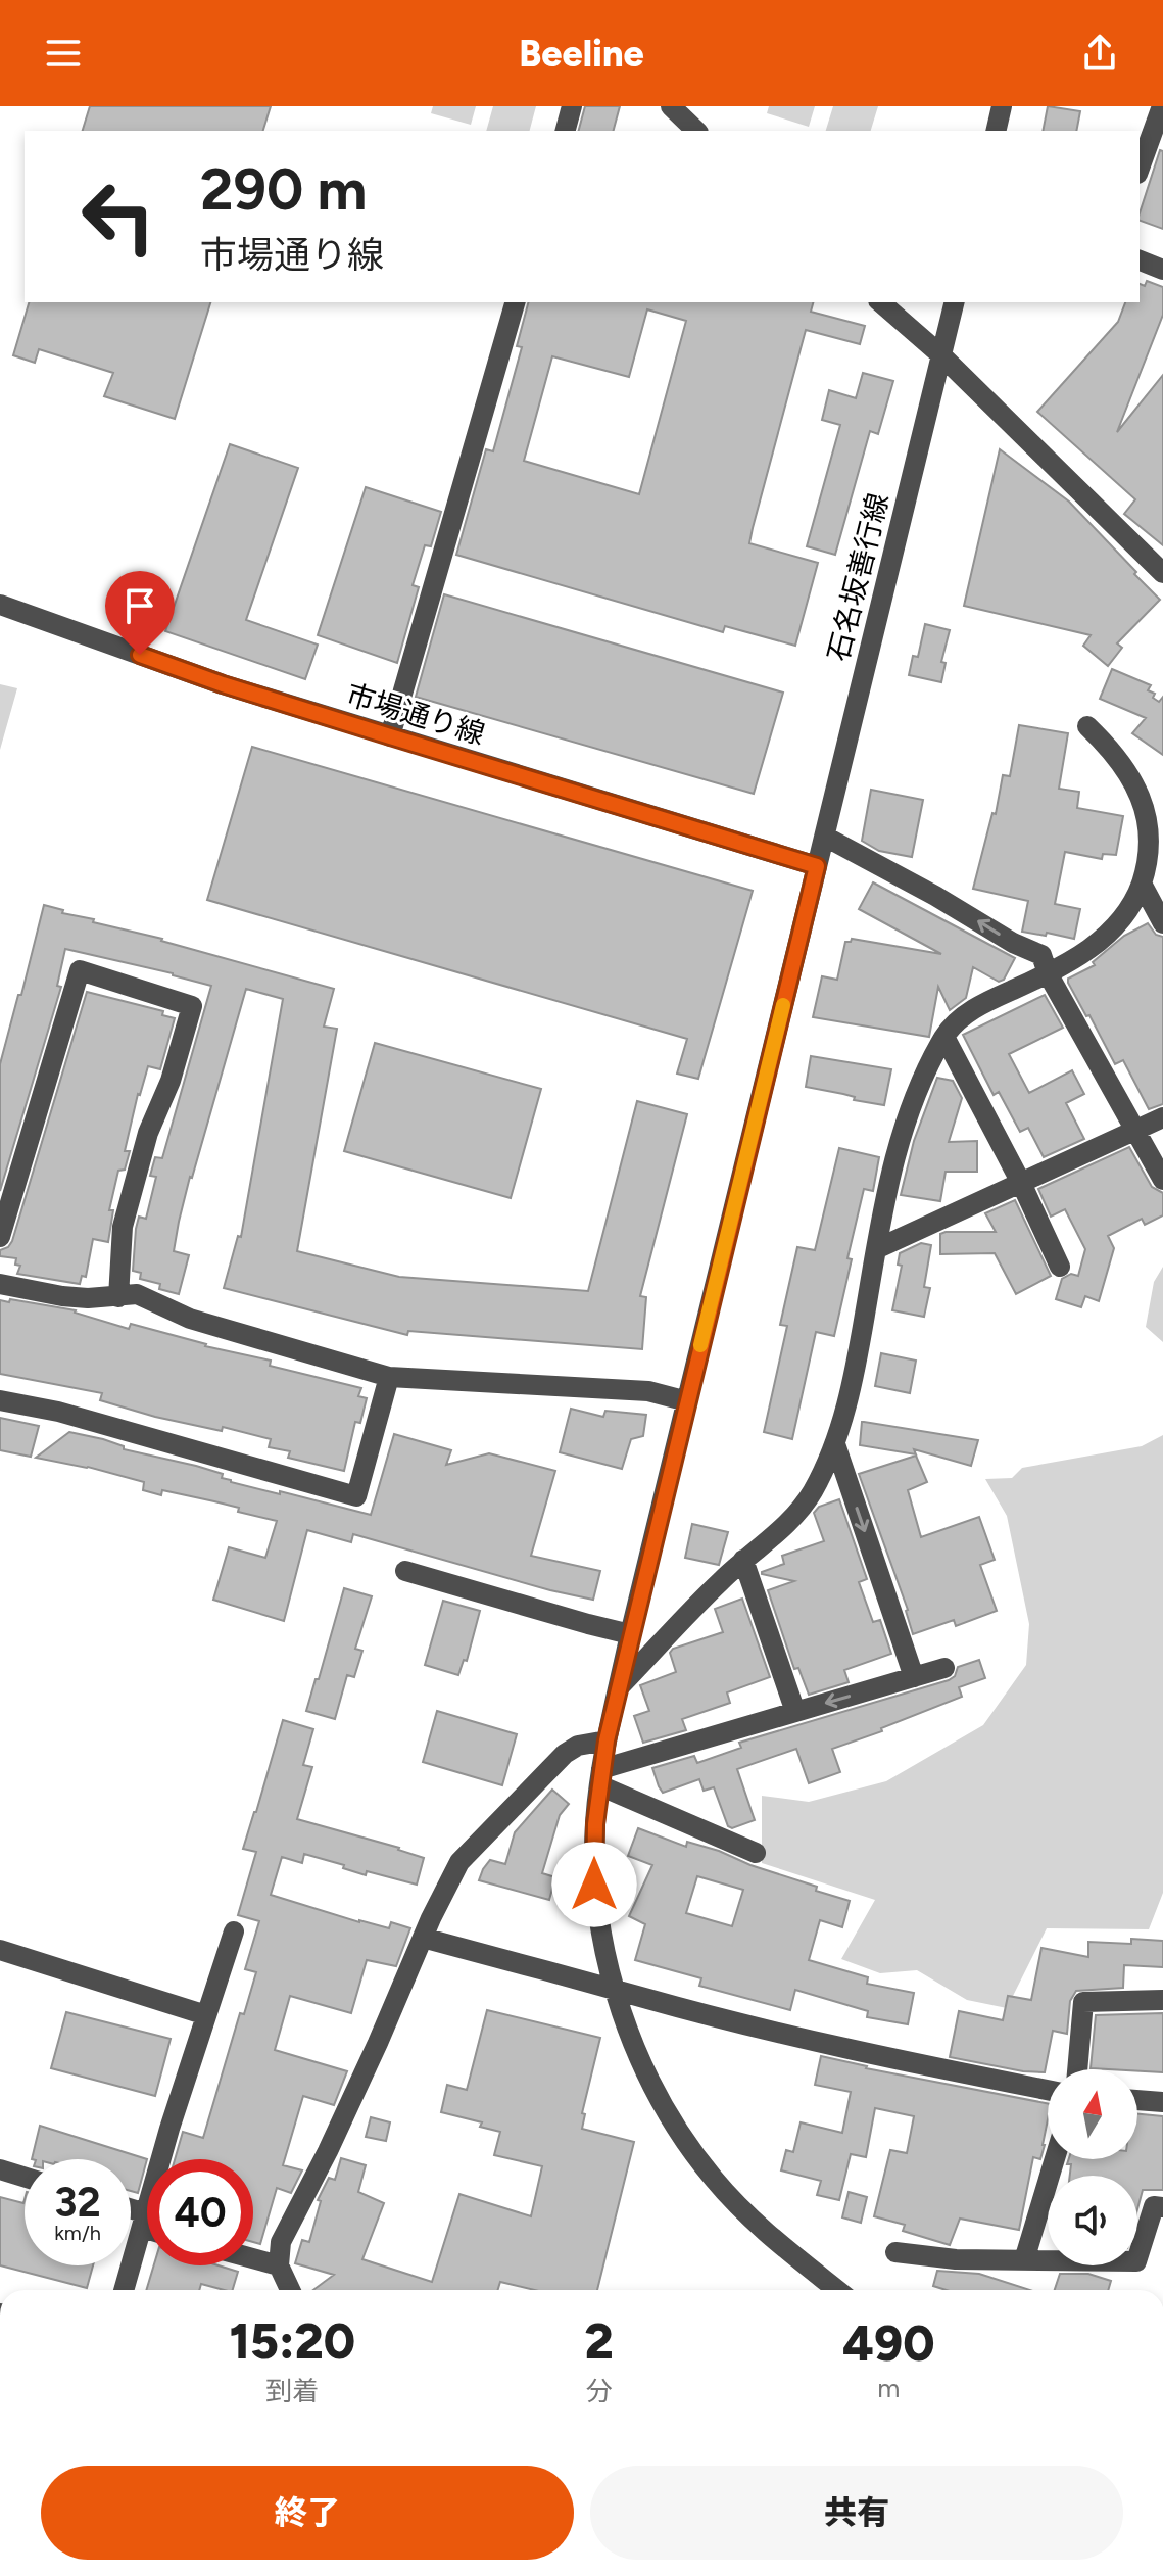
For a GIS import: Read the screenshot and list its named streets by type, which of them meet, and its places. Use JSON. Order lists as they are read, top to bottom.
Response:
{
  "streets": {
    "street": ["石名坂善行線", "市場通り線"]
  },
  "crossings": [
    ["石名坂善行線", "市場通り線"]
  ],
  "north": "top",
  "page": {
    "header": "Beeline",
    "turn": ["290 m", "市場通り線"],
    "speed": "32 km/h",
    "limit": "40",
    "eta": [
      "15:20",
      "到着",
      "2",
      "分",
      "490",
      "m"
    ],
    "buttons": ["終了", "共有"]
  }
}
